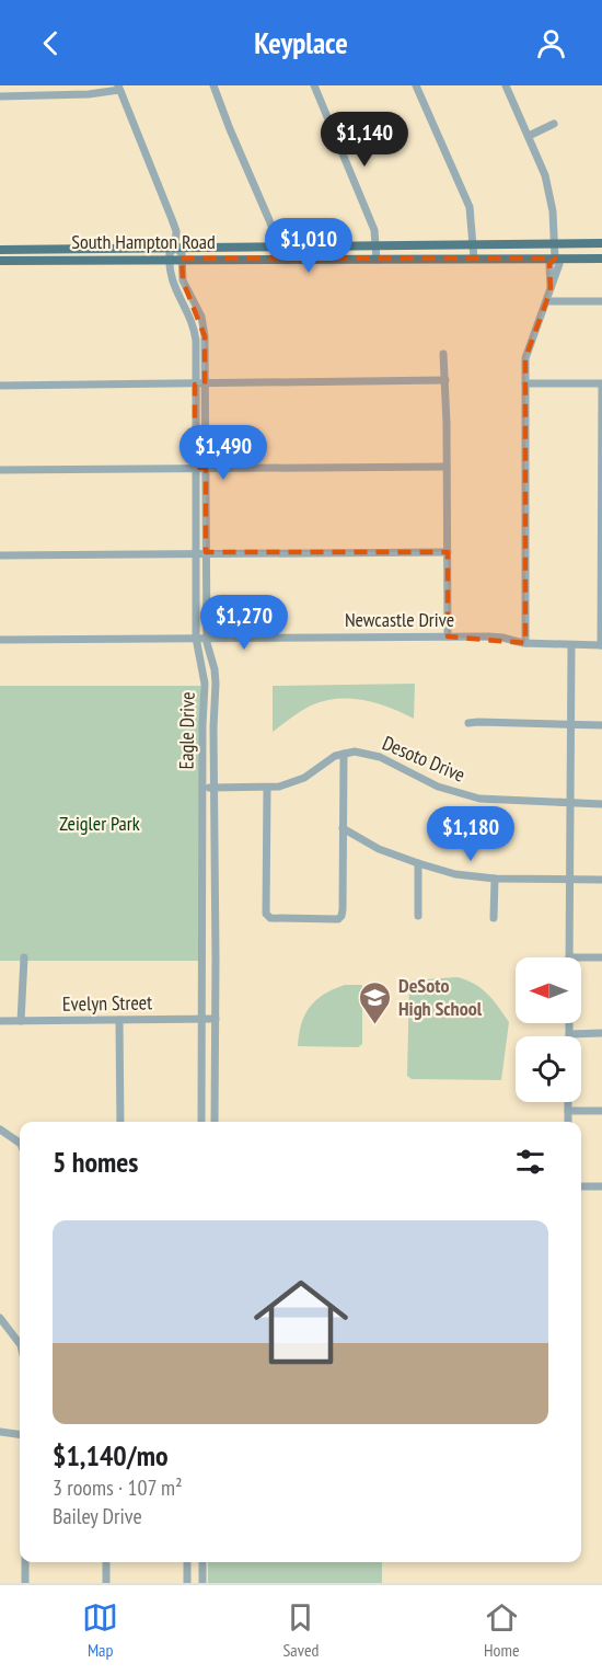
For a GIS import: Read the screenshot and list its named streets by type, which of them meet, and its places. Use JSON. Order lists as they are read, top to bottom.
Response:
{
  "streets": {
    "main road": ["South Hampton Road"],
    "street": [
      "Newcastle Drive",
      "Eagle Drive",
      "Desoto Drive",
      "Evelyn Street"
    ]
  },
  "crossings": [
    ["South Hampton Road", "Eagle Drive"],
    ["Newcastle Drive", "Eagle Drive"],
    ["Eagle Drive", "Evelyn Street"]
  ],
  "parks": ["Zeigler Park"],
  "places": {
    "school or university": ["DeSoto High School"]
  },
  "north": "left",
  "page": {
    "header": "Keyplace",
    "price": [
      "$1,140",
      "$1,010",
      "$1,490",
      "$1,270",
      "$1,180"
    ],
    "heading": "5 homes",
    "list": [
      {
        "name": "$1,140/mo",
        "note": "3 rooms · 107 m² · Bailey Drive"
      }
    ],
    "tabs": ["Map", "Saved", "Home"]
  }
}
